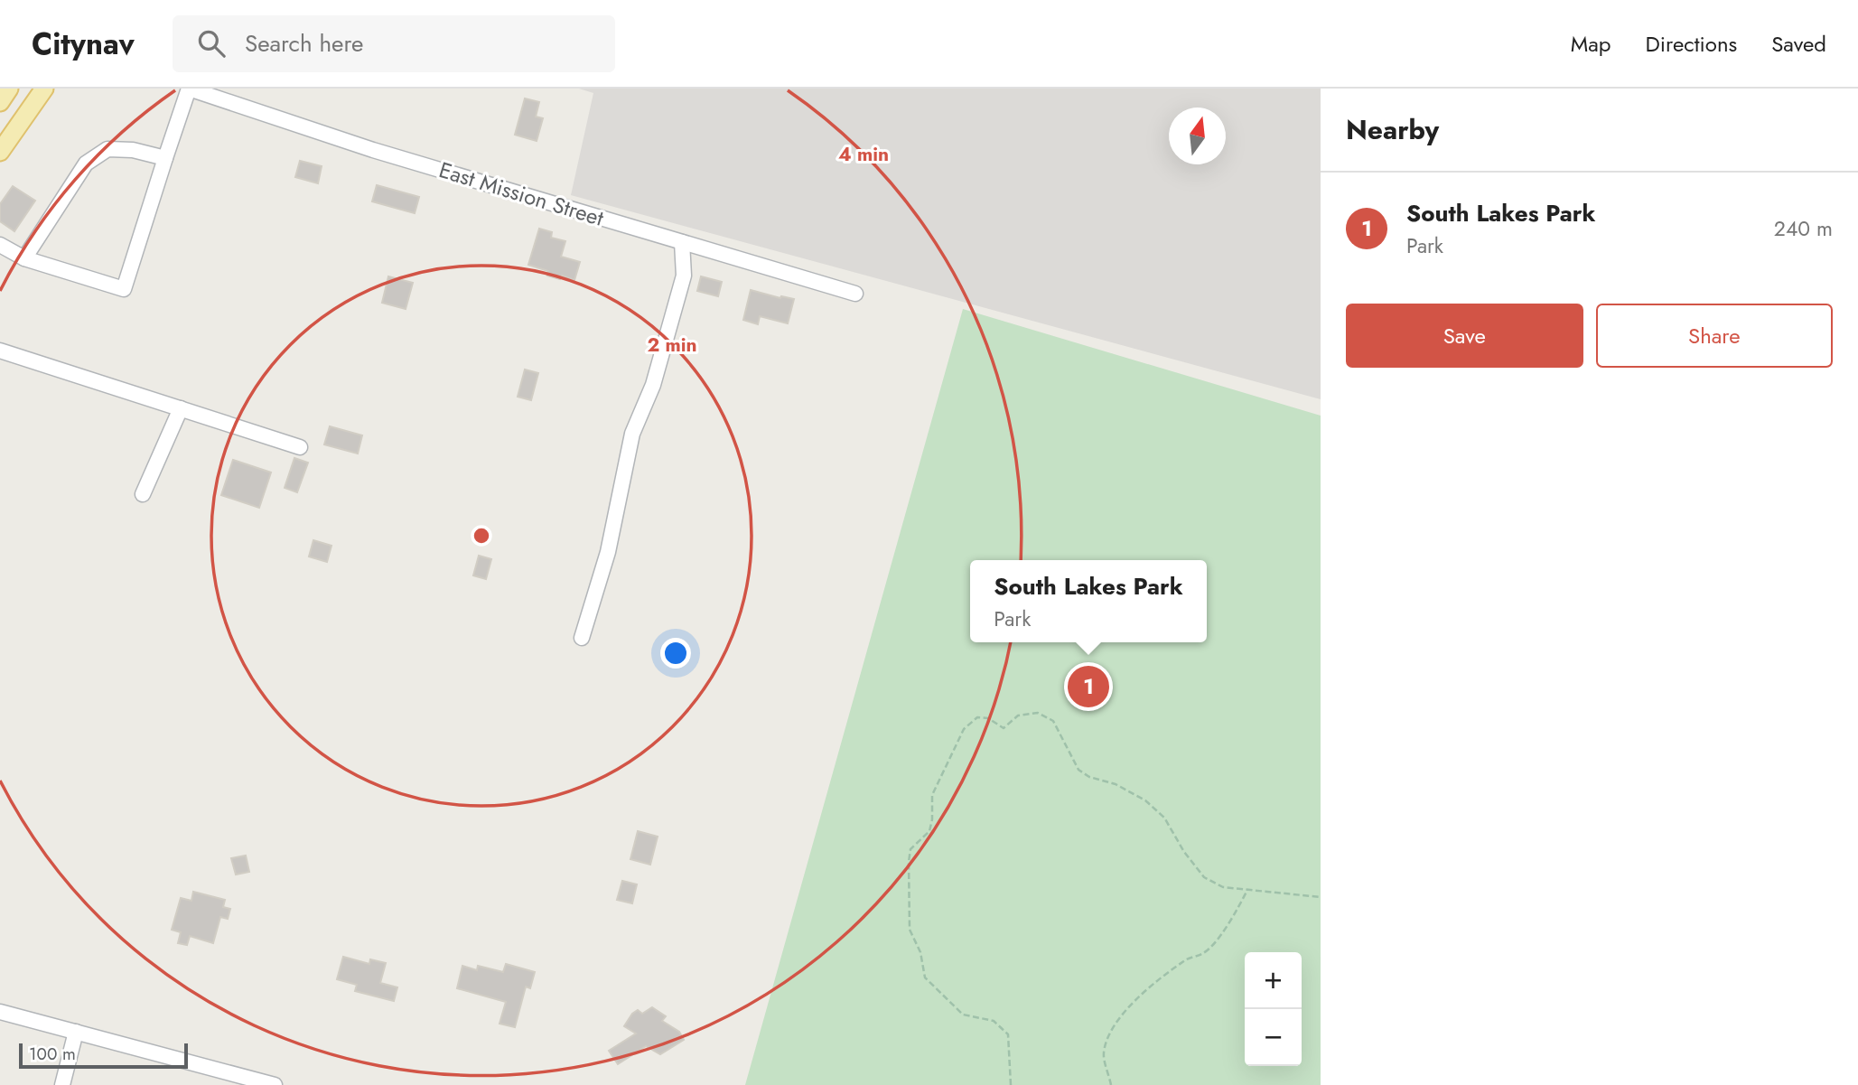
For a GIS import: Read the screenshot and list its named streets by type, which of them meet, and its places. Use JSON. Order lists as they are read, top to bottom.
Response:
{
  "streets": {
    "street": ["East Mission Street"]
  },
  "scale_bar": "100 m",
  "north": "top",
  "page": {
    "header": "Citynav",
    "search": "Search here",
    "nav": ["Map", "Directions", "Saved"],
    "heading": "Nearby",
    "list": [
      {
        "mark": "1",
        "name": "South Lakes Park",
        "note": "Park",
        "value": "240 m"
      }
    ],
    "buttons": ["Save", "Share"],
    "popup": ["South Lakes Park", "Park"],
    "pins": "1",
    "map_buttons": ["+", "−"],
    "scale": "100 m"
  },
  "rings": ["4 min", "2 min"]
}
